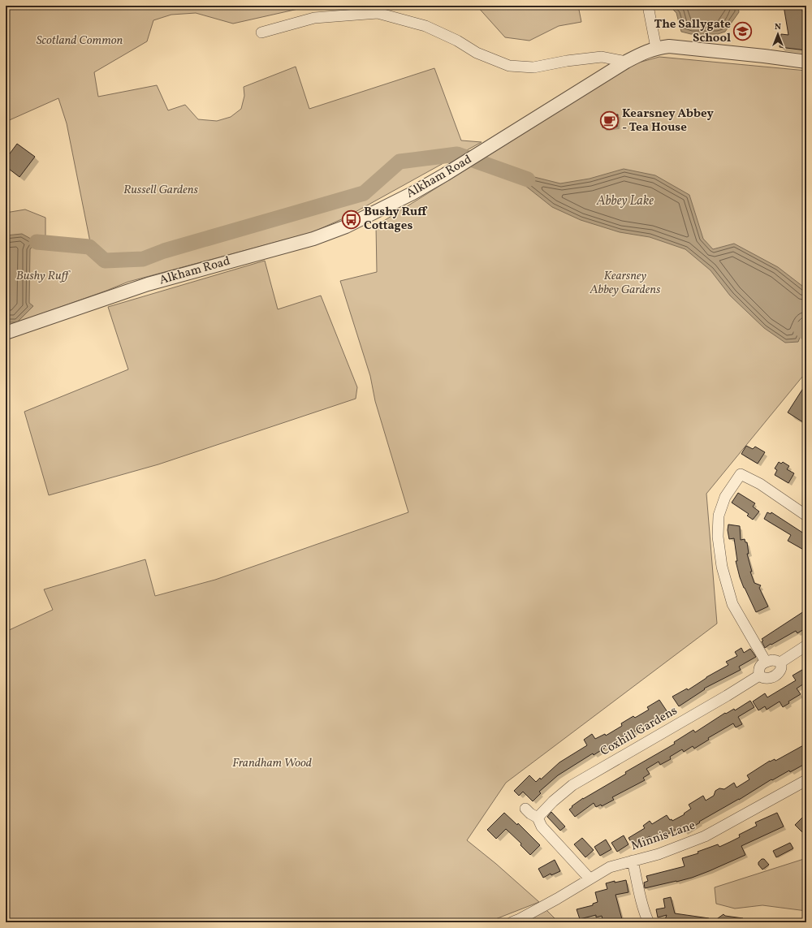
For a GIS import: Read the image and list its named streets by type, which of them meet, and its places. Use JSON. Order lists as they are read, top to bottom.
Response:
{
  "streets": {
    "street": ["Alkham Road", "Coxhill Gardens", "Minnis Lane"]
  },
  "water": ["Abbey Lake"],
  "parks": [
    "Scotland Common",
    "Russell Gardens",
    "Bushy Ruff",
    "Kearsney Abbey Gardens",
    "Frandham Wood"
  ],
  "places": {
    "school or university": ["The Sallygate School"],
    "cafe": ["Kearsney Abbey - Tea House"],
    "bus stop": ["Bushy Ruff Cottages"]
  },
  "north": "top"
}
